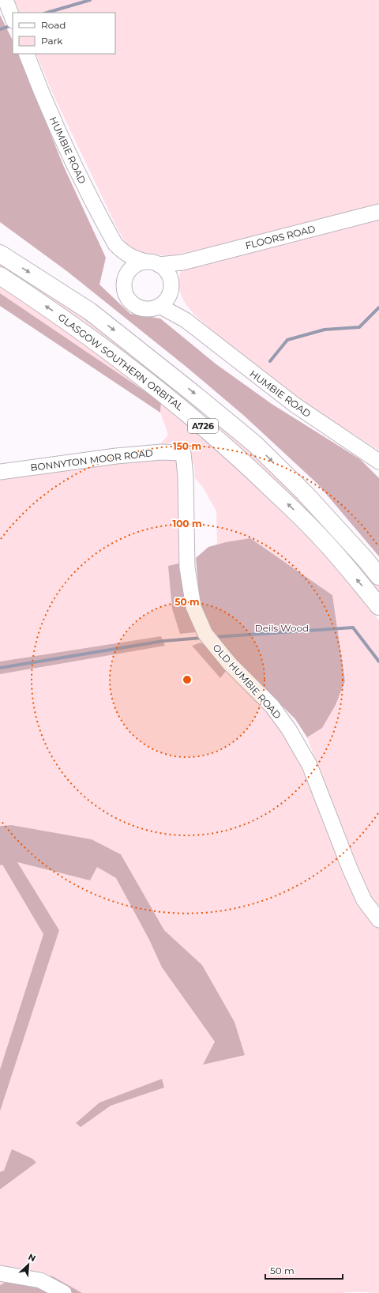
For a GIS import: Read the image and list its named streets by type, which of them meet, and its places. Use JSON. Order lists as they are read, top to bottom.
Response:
{
  "streets": {
    "highway": ["GLASGOW SOUTHERN ORBITAL", "A726"],
    "street": [
      "HUMBIE ROAD",
      "FLOORS ROAD",
      "BONNYTON MOOR ROAD",
      "OLD HUMBIE ROAD"
    ]
  },
  "crossings": [
    ["HUMBIE ROAD", "FLOORS ROAD"],
    ["BONNYTON MOOR ROAD", "OLD HUMBIE ROAD"]
  ],
  "parks": ["Deils Wood"],
  "legend": ["Road", "Park"],
  "scale_bar": "50 m",
  "north": "top right",
  "rings": ["150 m", "100 m", "50 m"]
}
